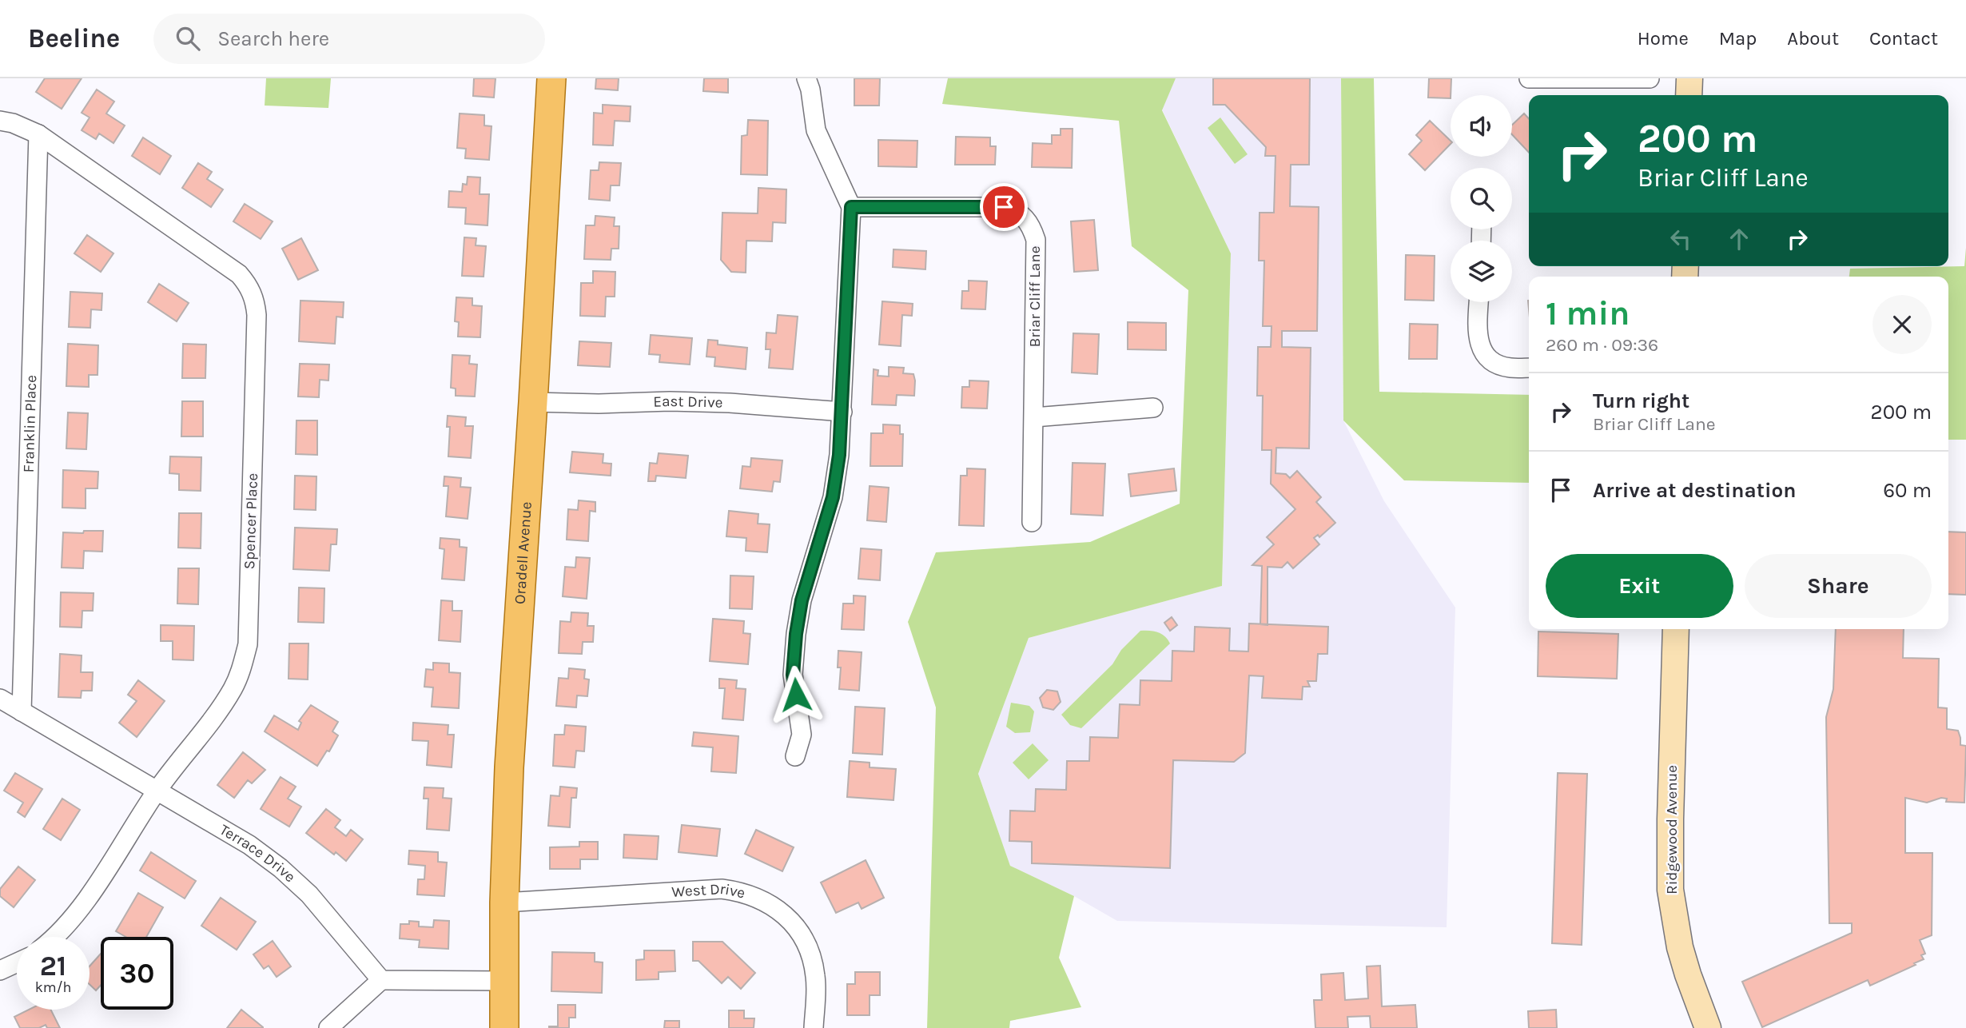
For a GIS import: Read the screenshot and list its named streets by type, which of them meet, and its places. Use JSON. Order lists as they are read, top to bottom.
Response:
{
  "streets": {
    "main road": ["Oradell Avenue"],
    "street": [
      "Briar Cliff Lane",
      "East Drive",
      "Franklin Place",
      "Spencer Place",
      "Ridgewood Avenue",
      "Terrace Drive",
      "West Drive"
    ]
  },
  "crossings": [
    ["East Drive", "Oradell Avenue"],
    ["Franklin Place", "Spencer Place"],
    ["Franklin Place", "Terrace Drive"],
    ["Spencer Place", "Terrace Drive"],
    ["Oradell Avenue", "West Drive"]
  ],
  "page": {
    "header": "Beeline",
    "search": "Search here",
    "nav": [
      "Home",
      "Map",
      "About",
      "Contact"
    ],
    "turn": ["200 m", "Briar Cliff Lane"],
    "heading": ["1 min", "260 m · 09:36"],
    "list": [
      {
        "name": "Turn right",
        "note": "Briar Cliff Lane",
        "value": "200 m"
      },
      {
        "name": "Arrive at destination",
        "value": "60 m"
      }
    ],
    "buttons": ["Exit", "Share"],
    "speed": "21 km/h",
    "limit": "30"
  }
}
